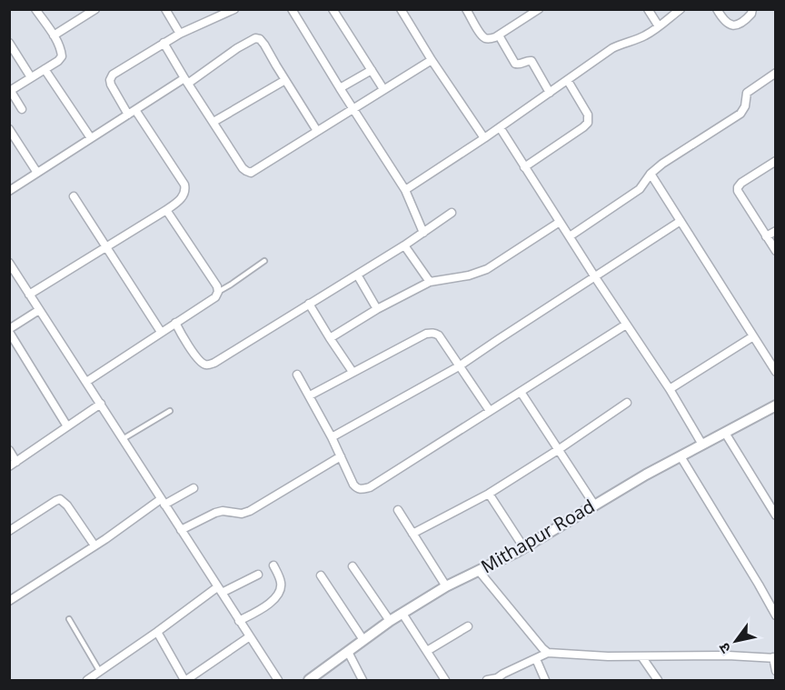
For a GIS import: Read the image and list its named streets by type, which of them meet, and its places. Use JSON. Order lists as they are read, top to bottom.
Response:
{
  "streets": {
    "street": ["Mithapur Road"]
  },
  "north": "bottom left"
}
